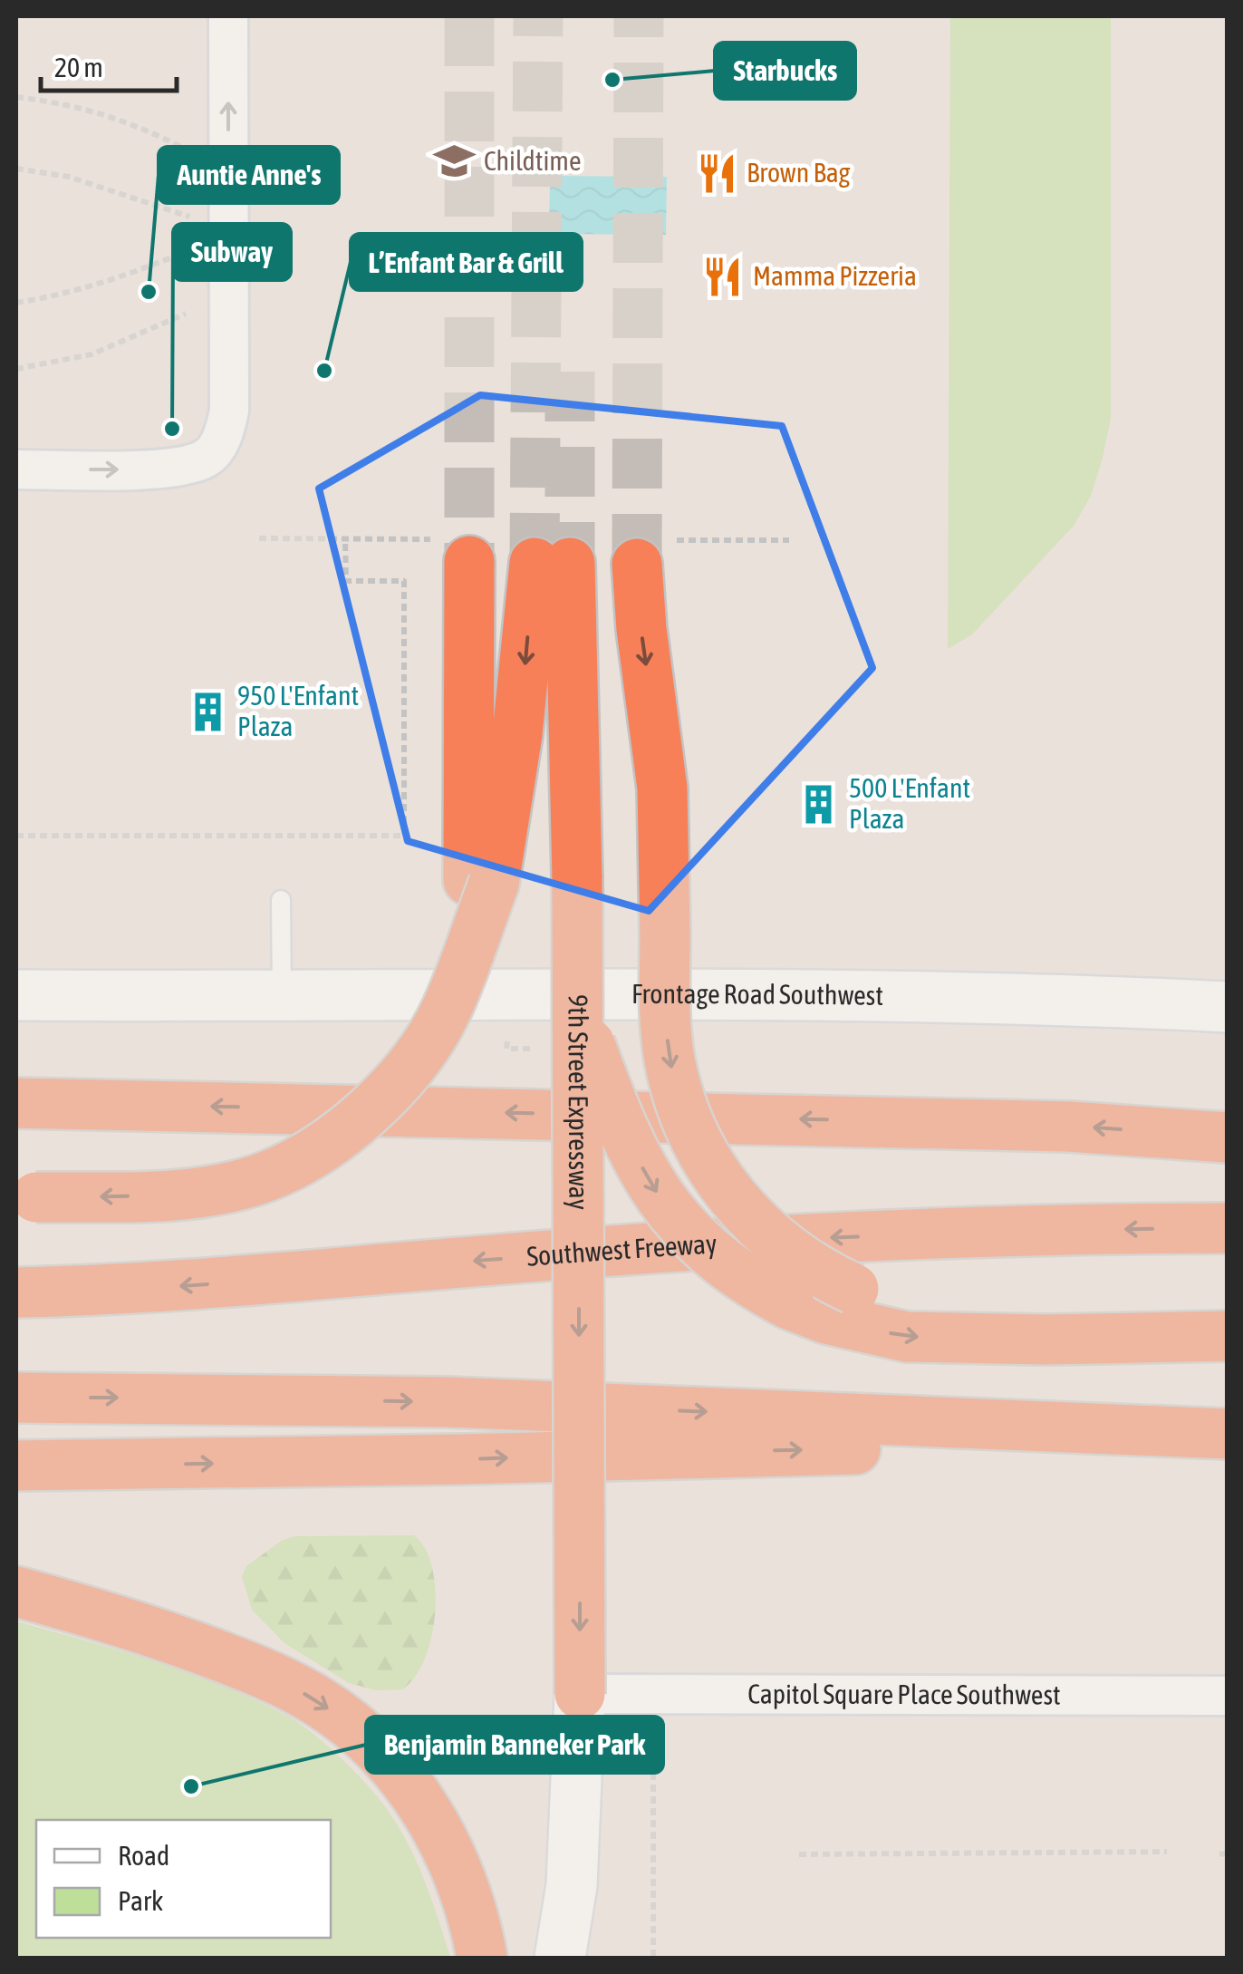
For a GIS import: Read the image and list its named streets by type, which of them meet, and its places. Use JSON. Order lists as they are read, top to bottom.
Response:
{
  "streets": {
    "highway": ["9th Street Expressway", "Southwest Freeway"],
    "street": ["Frontage Road Southwest", "Capitol Square Place Southwest"]
  },
  "crossings": [
    ["9th Street Expressway", "Capitol Square Place Southwest"]
  ],
  "places": {
    "other": [
      "Starbucks",
      "Auntie Anne's",
      "L’Enfant Bar & Grill",
      "Subway",
      "Benjamin Banneker Park"
    ],
    "school or university": ["Childtime"],
    "restaurant": ["Brown Bag", "Mamma Pizzeria"],
    "building": ["950 L'Enfant Plaza", "500 L'Enfant Plaza"]
  },
  "legend": ["Road", "Park"],
  "scale_bar": "20 m"
}
